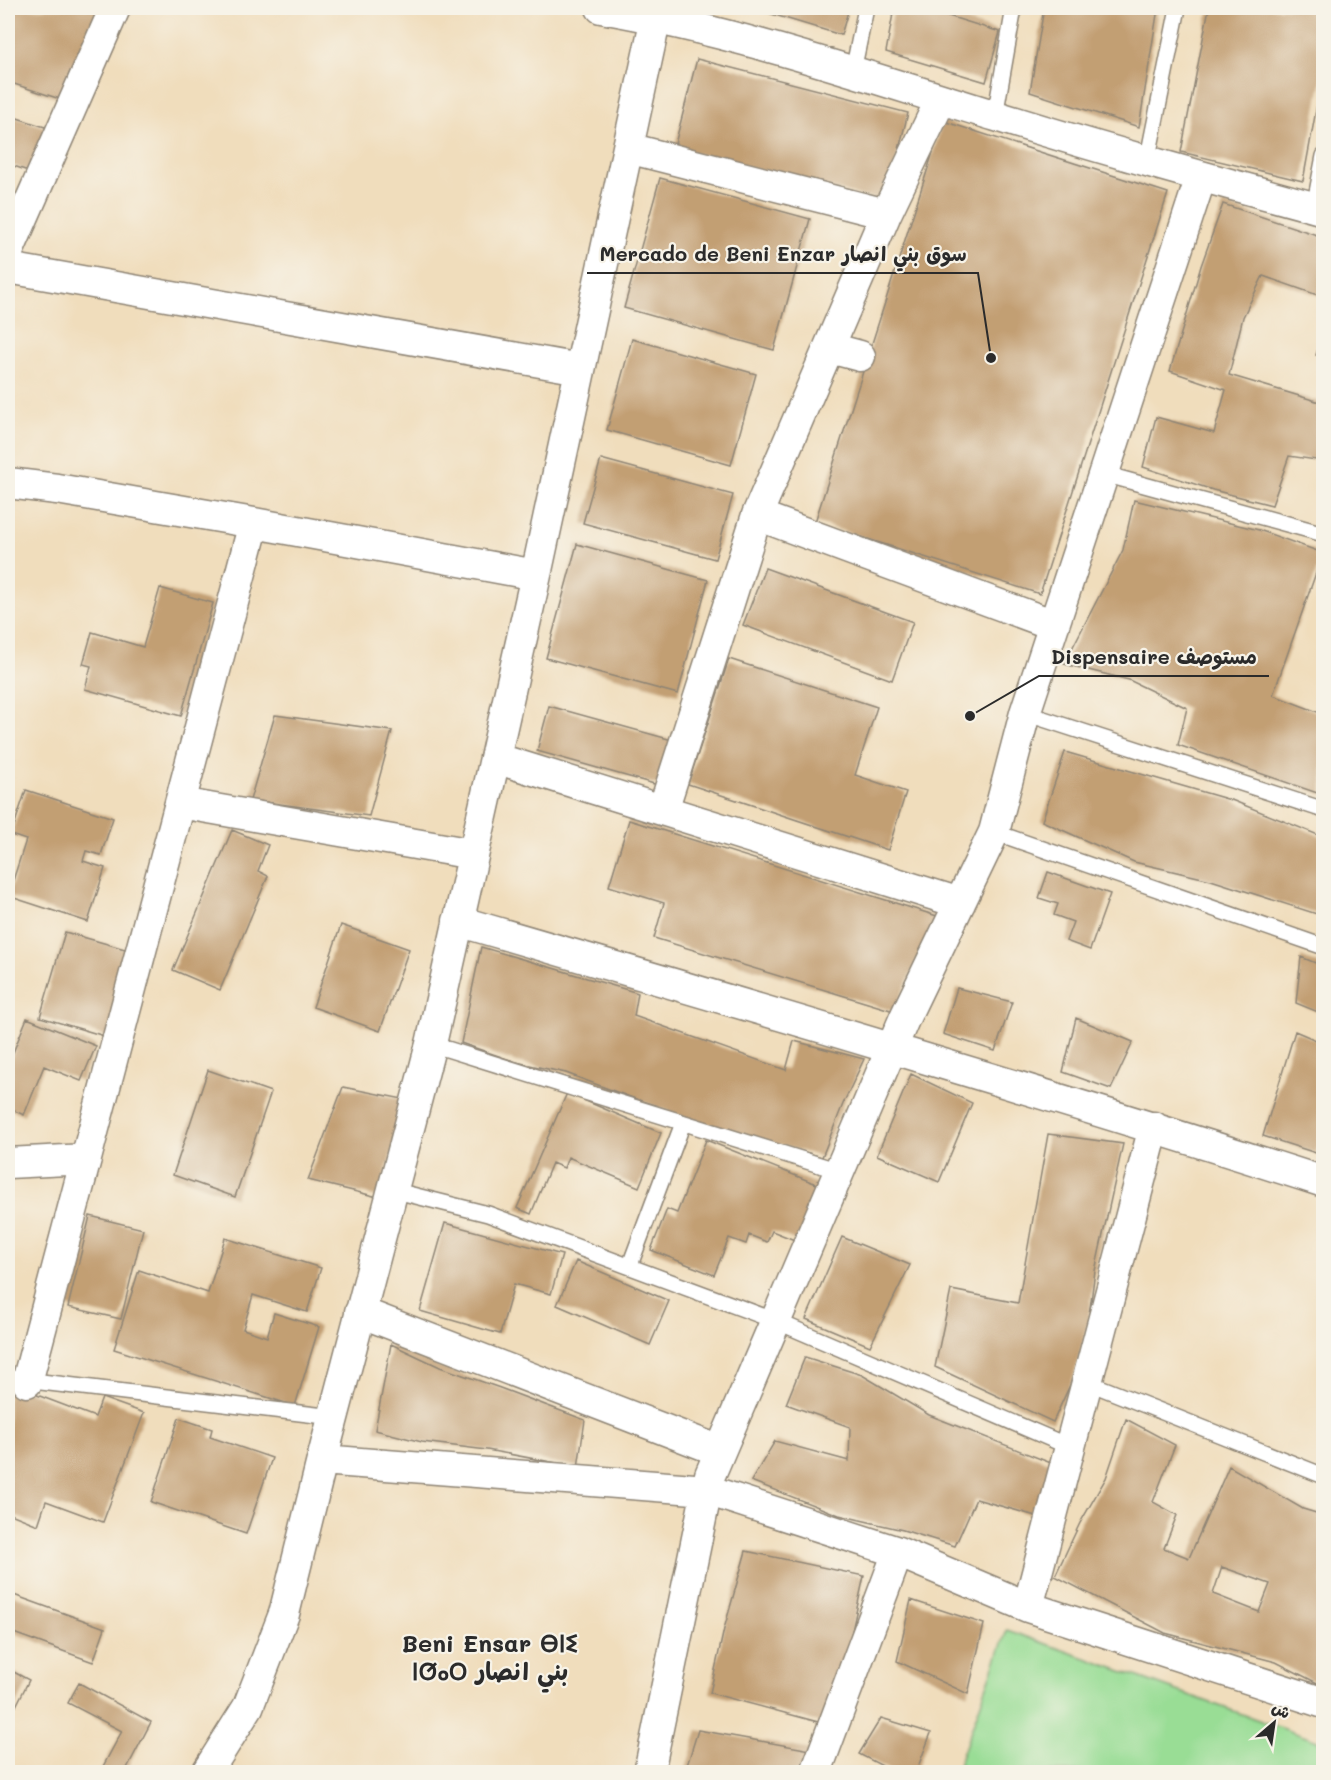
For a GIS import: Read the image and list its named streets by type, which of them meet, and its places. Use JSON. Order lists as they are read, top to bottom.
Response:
{
  "districts": ["Beni Ensar ⴱⵏⵉ ⵏⵚⴰⵔ بني انصار"],
  "places": ["Mercado de Beni Enzar سوق بني انصار", "Dispensaire مستوصف"],
  "north": "top right"
}
